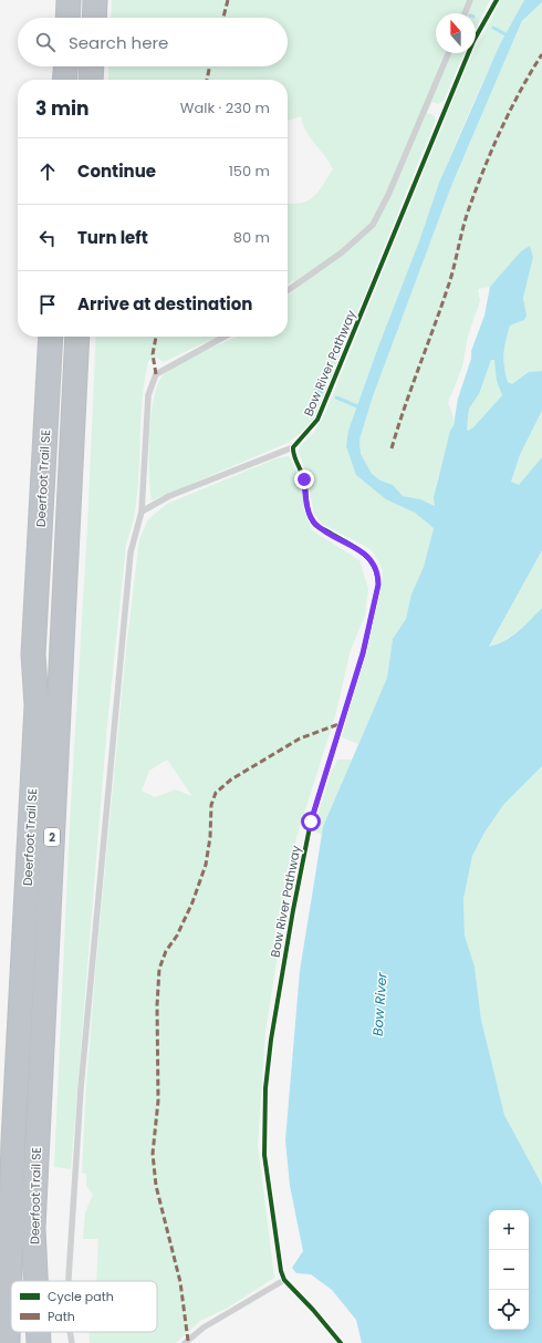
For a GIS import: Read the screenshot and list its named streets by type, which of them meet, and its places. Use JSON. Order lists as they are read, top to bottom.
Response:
{
  "streets": {
    "highway": ["Deerfoot Trail SE", "2"],
    "cycle path": ["Bow River Pathway"]
  },
  "water": ["Bow River"],
  "legend": ["Cycle path", "Path"],
  "north": "top",
  "page": {
    "search": "Search here",
    "heading": ["3 min", "Walk · 230 m"],
    "list": [
      ["Continue", "150 m"],
      ["Turn left", "80 m"],
      "Arrive at destination"
    ],
    "map_buttons": ["+", "−"]
  }
}
